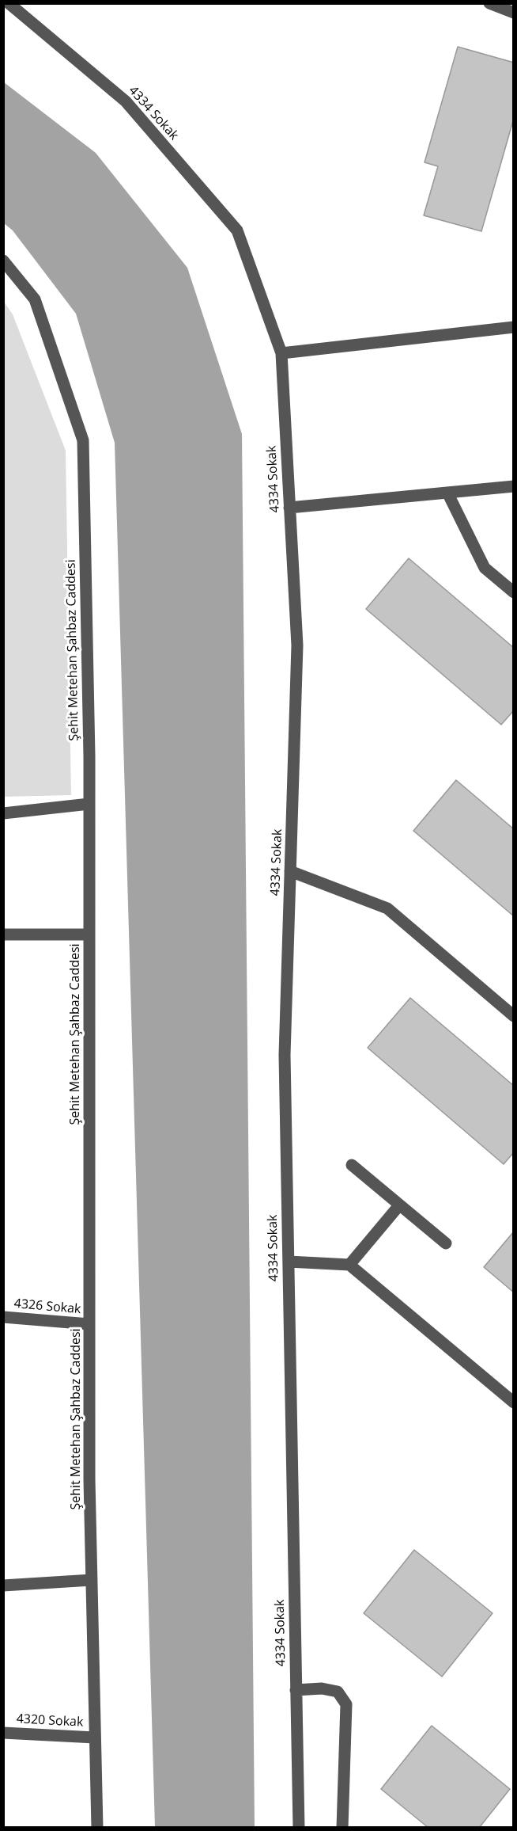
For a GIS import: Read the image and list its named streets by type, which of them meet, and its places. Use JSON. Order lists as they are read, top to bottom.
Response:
{
  "streets": {
    "street": [
      "4334 Sokak",
      "Şehit Metehan Şahbaz Caddesi",
      "4326 Sokak",
      "4320 Sokak"
    ]
  },
  "crossings": [
    ["Şehit Metehan Şahbaz Caddesi", "4326 Sokak"],
    ["Şehit Metehan Şahbaz Caddesi", "4320 Sokak"]
  ]
}
